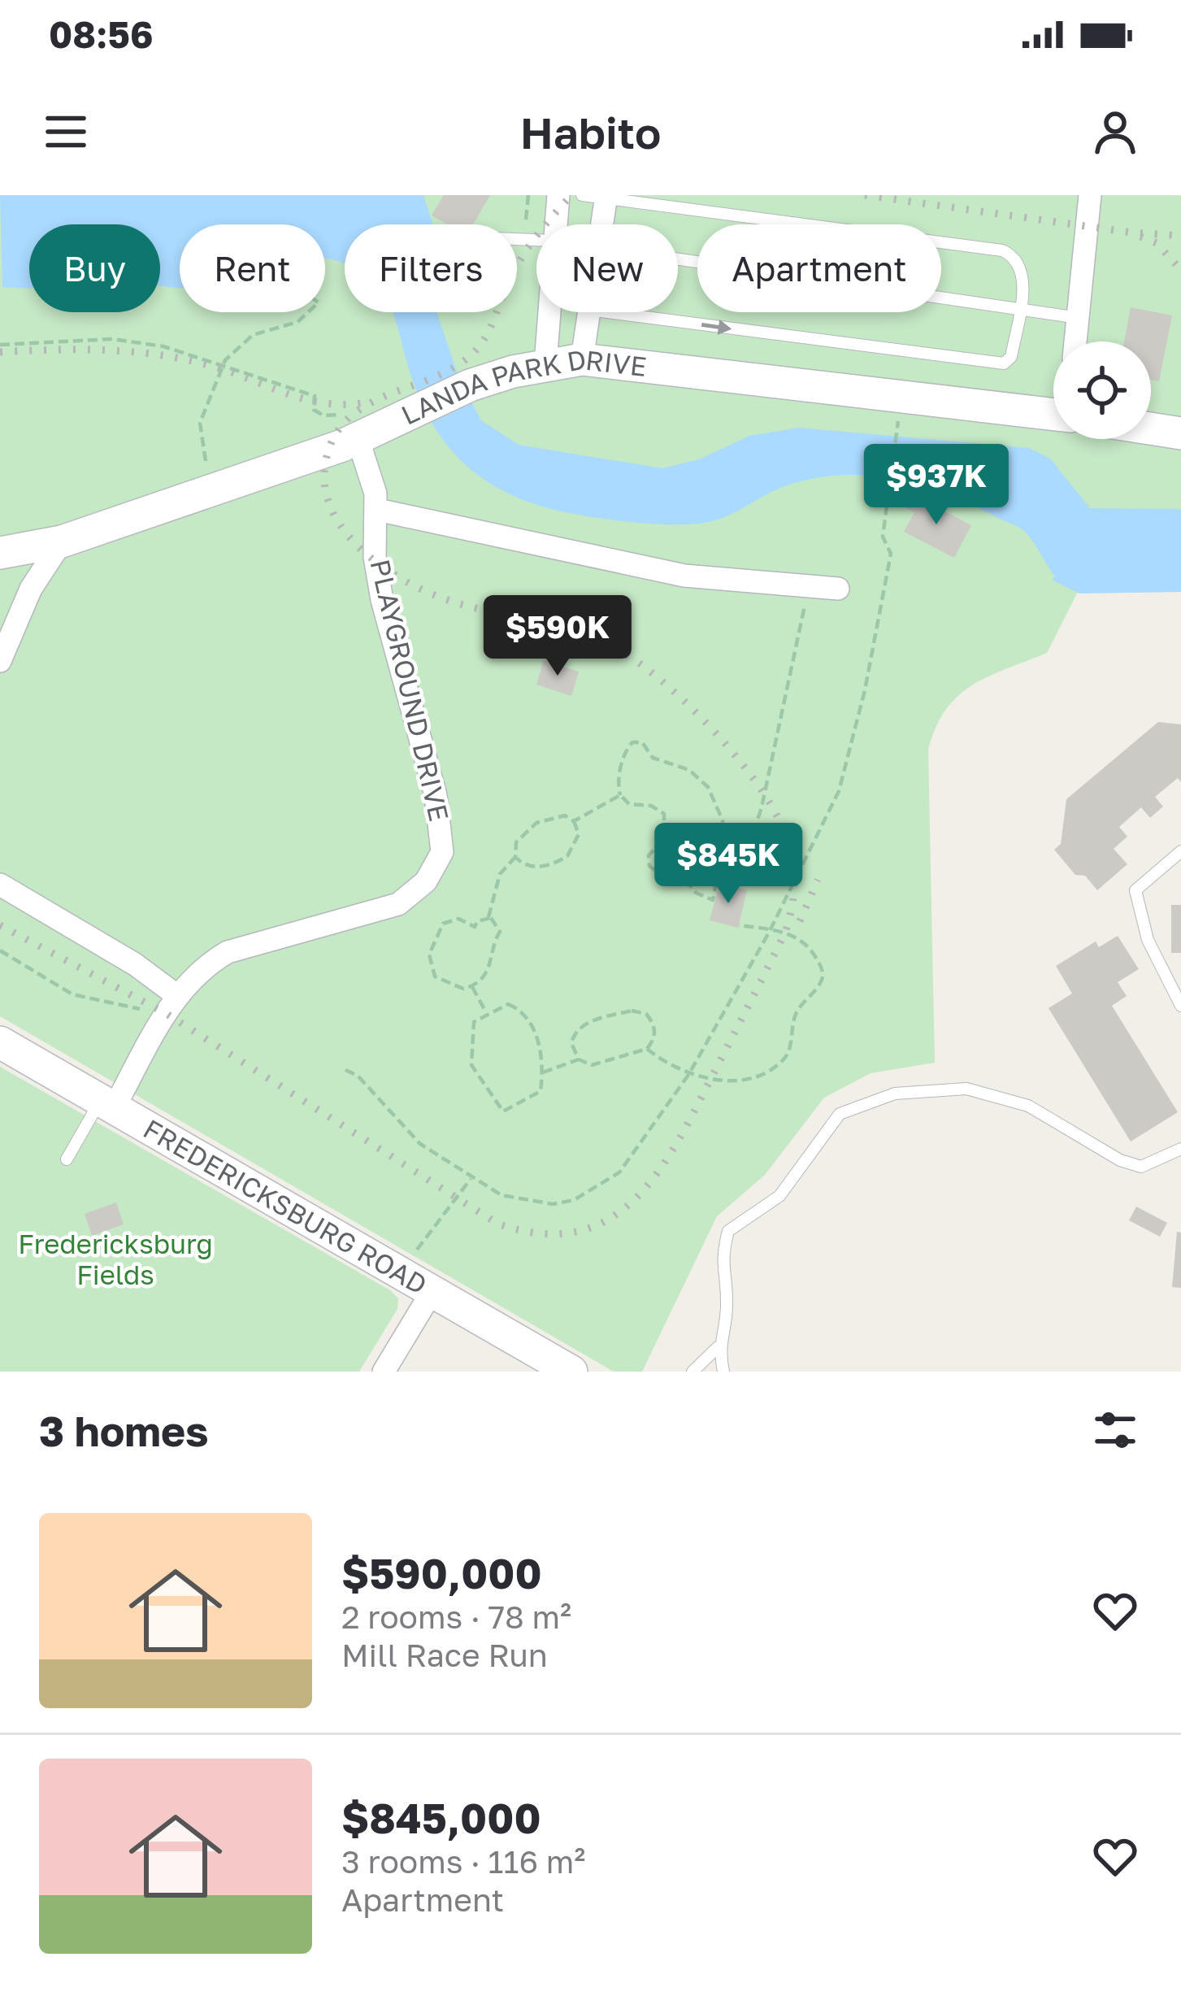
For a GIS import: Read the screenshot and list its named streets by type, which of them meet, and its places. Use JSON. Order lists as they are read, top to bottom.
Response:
{
  "streets": {
    "street": ["LANDA PARK DRIVE", "PLAYGROUND DRIVE", "FREDERICKSBURG ROAD"]
  },
  "crossings": [
    ["LANDA PARK DRIVE", "PLAYGROUND DRIVE"],
    ["PLAYGROUND DRIVE", "FREDERICKSBURG ROAD"]
  ],
  "parks": ["Fredericksburg Fields"],
  "page": {
    "status": "08:56",
    "header": "Habito",
    "chip": [
      "Buy",
      "Rent",
      "Filters",
      "New",
      "Apartment"
    ],
    "price": ["$937K", "$590K", "$845K"],
    "heading": "3 homes",
    "list": [
      {
        "name": "$590,000",
        "note": "2 rooms · 78 m² · Mill Race Run"
      },
      {
        "name": "$845,000",
        "note": "3 rooms · 116 m² · Apartment"
      }
    ]
  }
}
